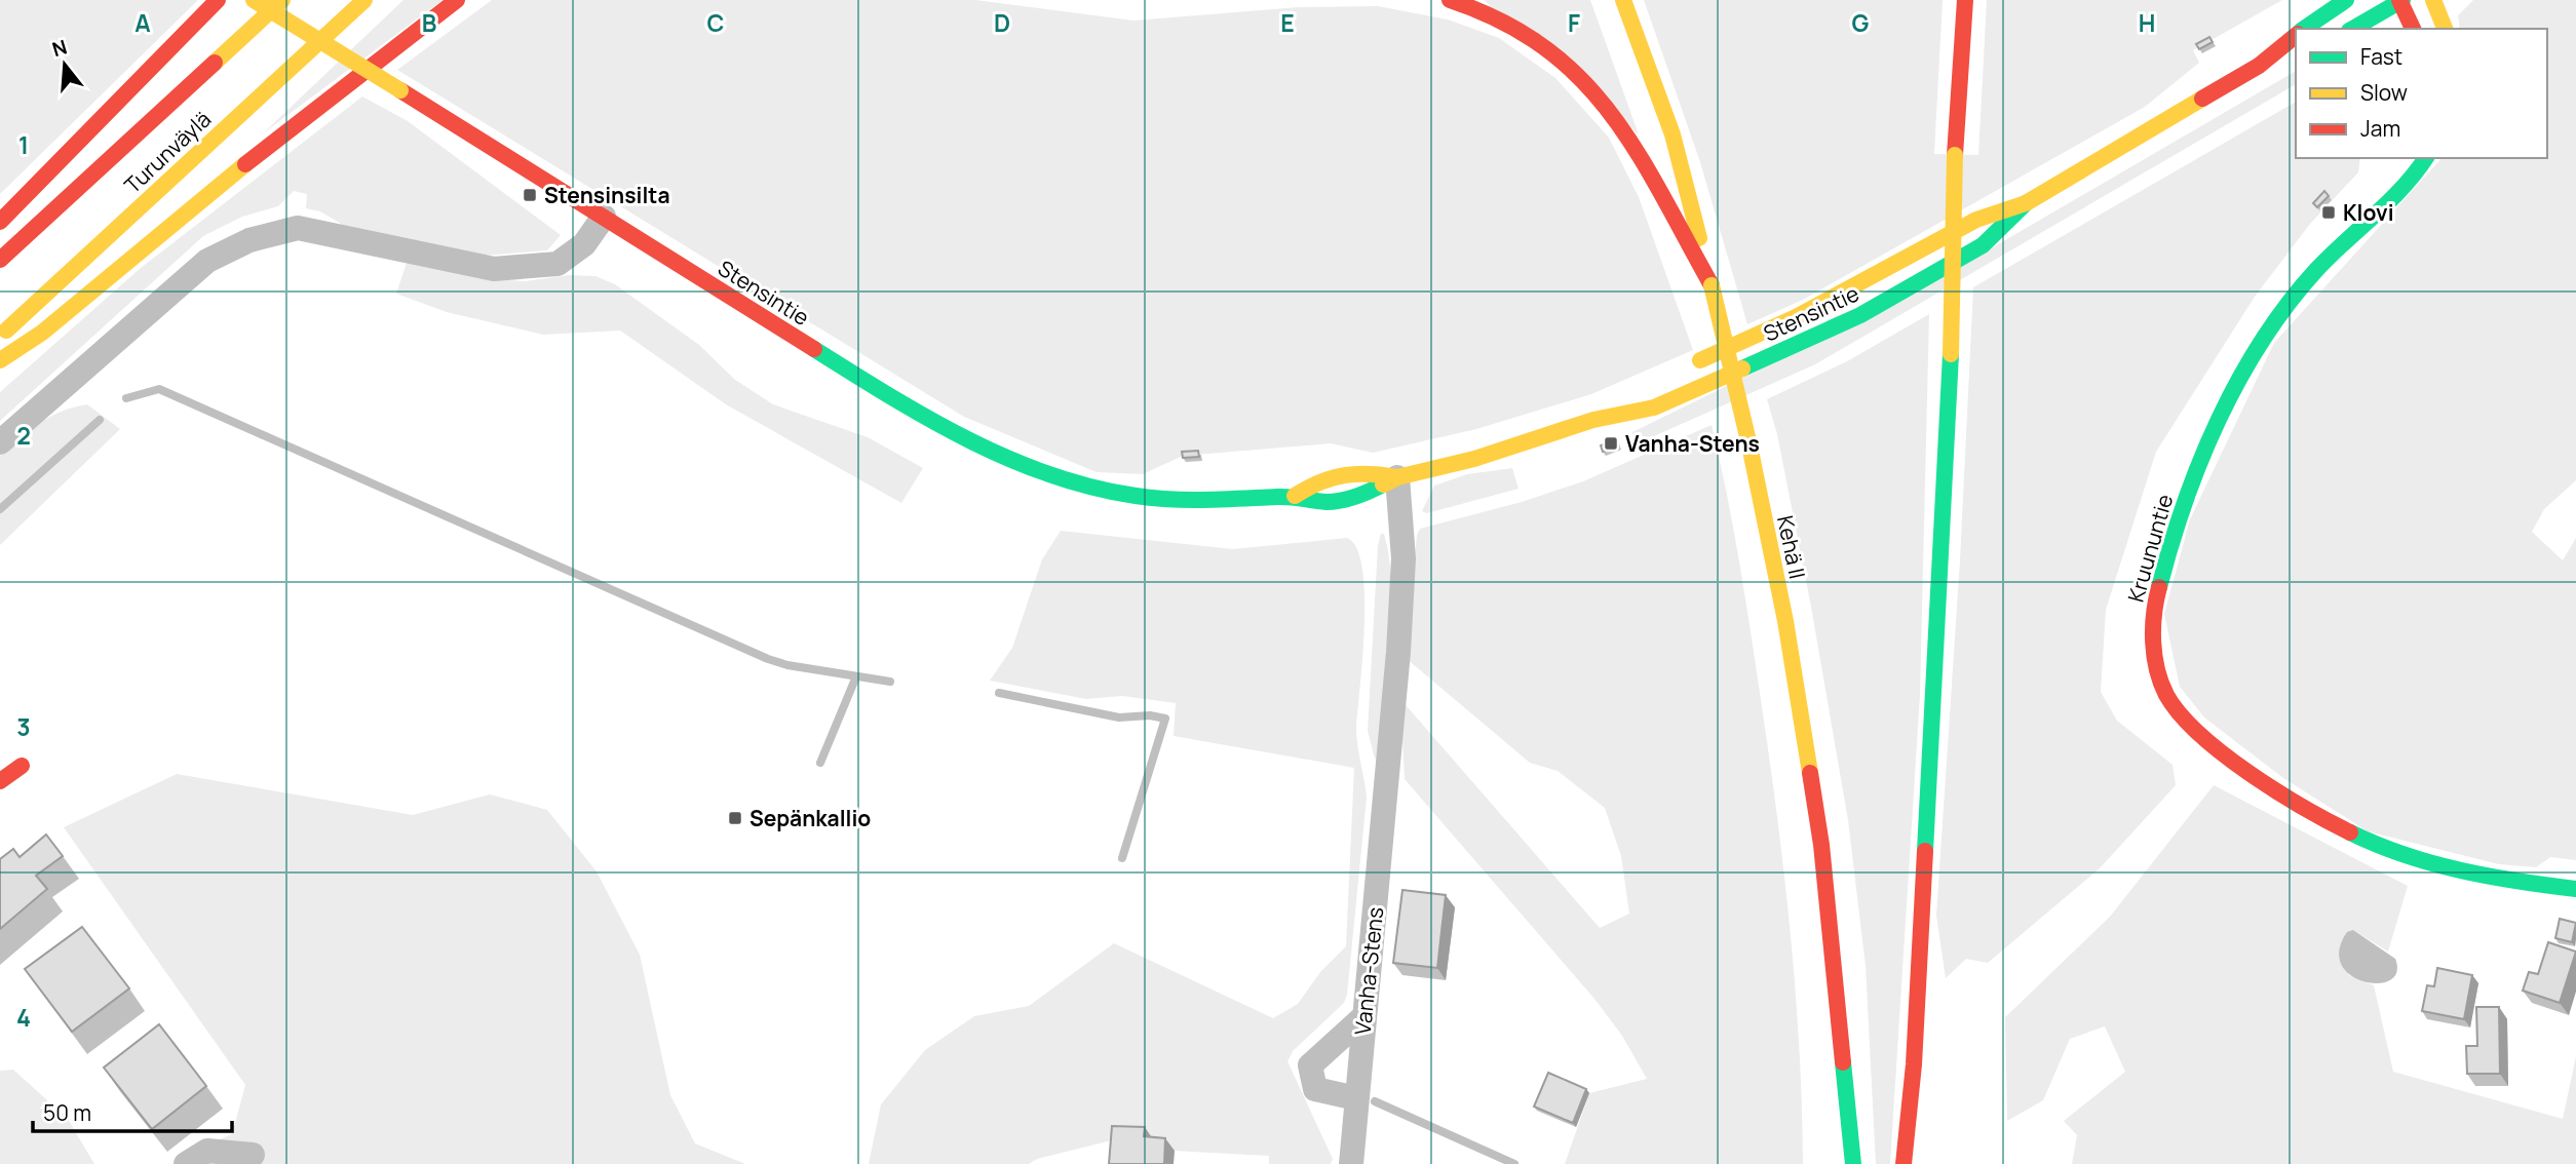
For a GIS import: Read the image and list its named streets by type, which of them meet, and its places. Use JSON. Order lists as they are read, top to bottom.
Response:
{
  "streets": {
    "main road": [
      "Turunväylä",
      "Stensintie",
      "Kehä II",
      "Kruununtie"
    ],
    "street": ["Vanha-Stens"]
  },
  "crossings": [
    ["Stensintie", "Vanha-Stens"]
  ],
  "places": {
    "transit": [
      "Stensinsilta",
      "Klovi",
      "Vanha-Stens",
      "Sepänkallio"
    ]
  },
  "legend": ["Fast", "Slow", "Jam"],
  "scale_bar": "50 m",
  "north": "top",
  "grid": {
    "columns": [
      "A",
      "B",
      "C",
      "D",
      "E",
      "F",
      "G",
      "H"
    ],
    "rows": [
      "1",
      "2",
      "3",
      "4"
    ]
  }
}
